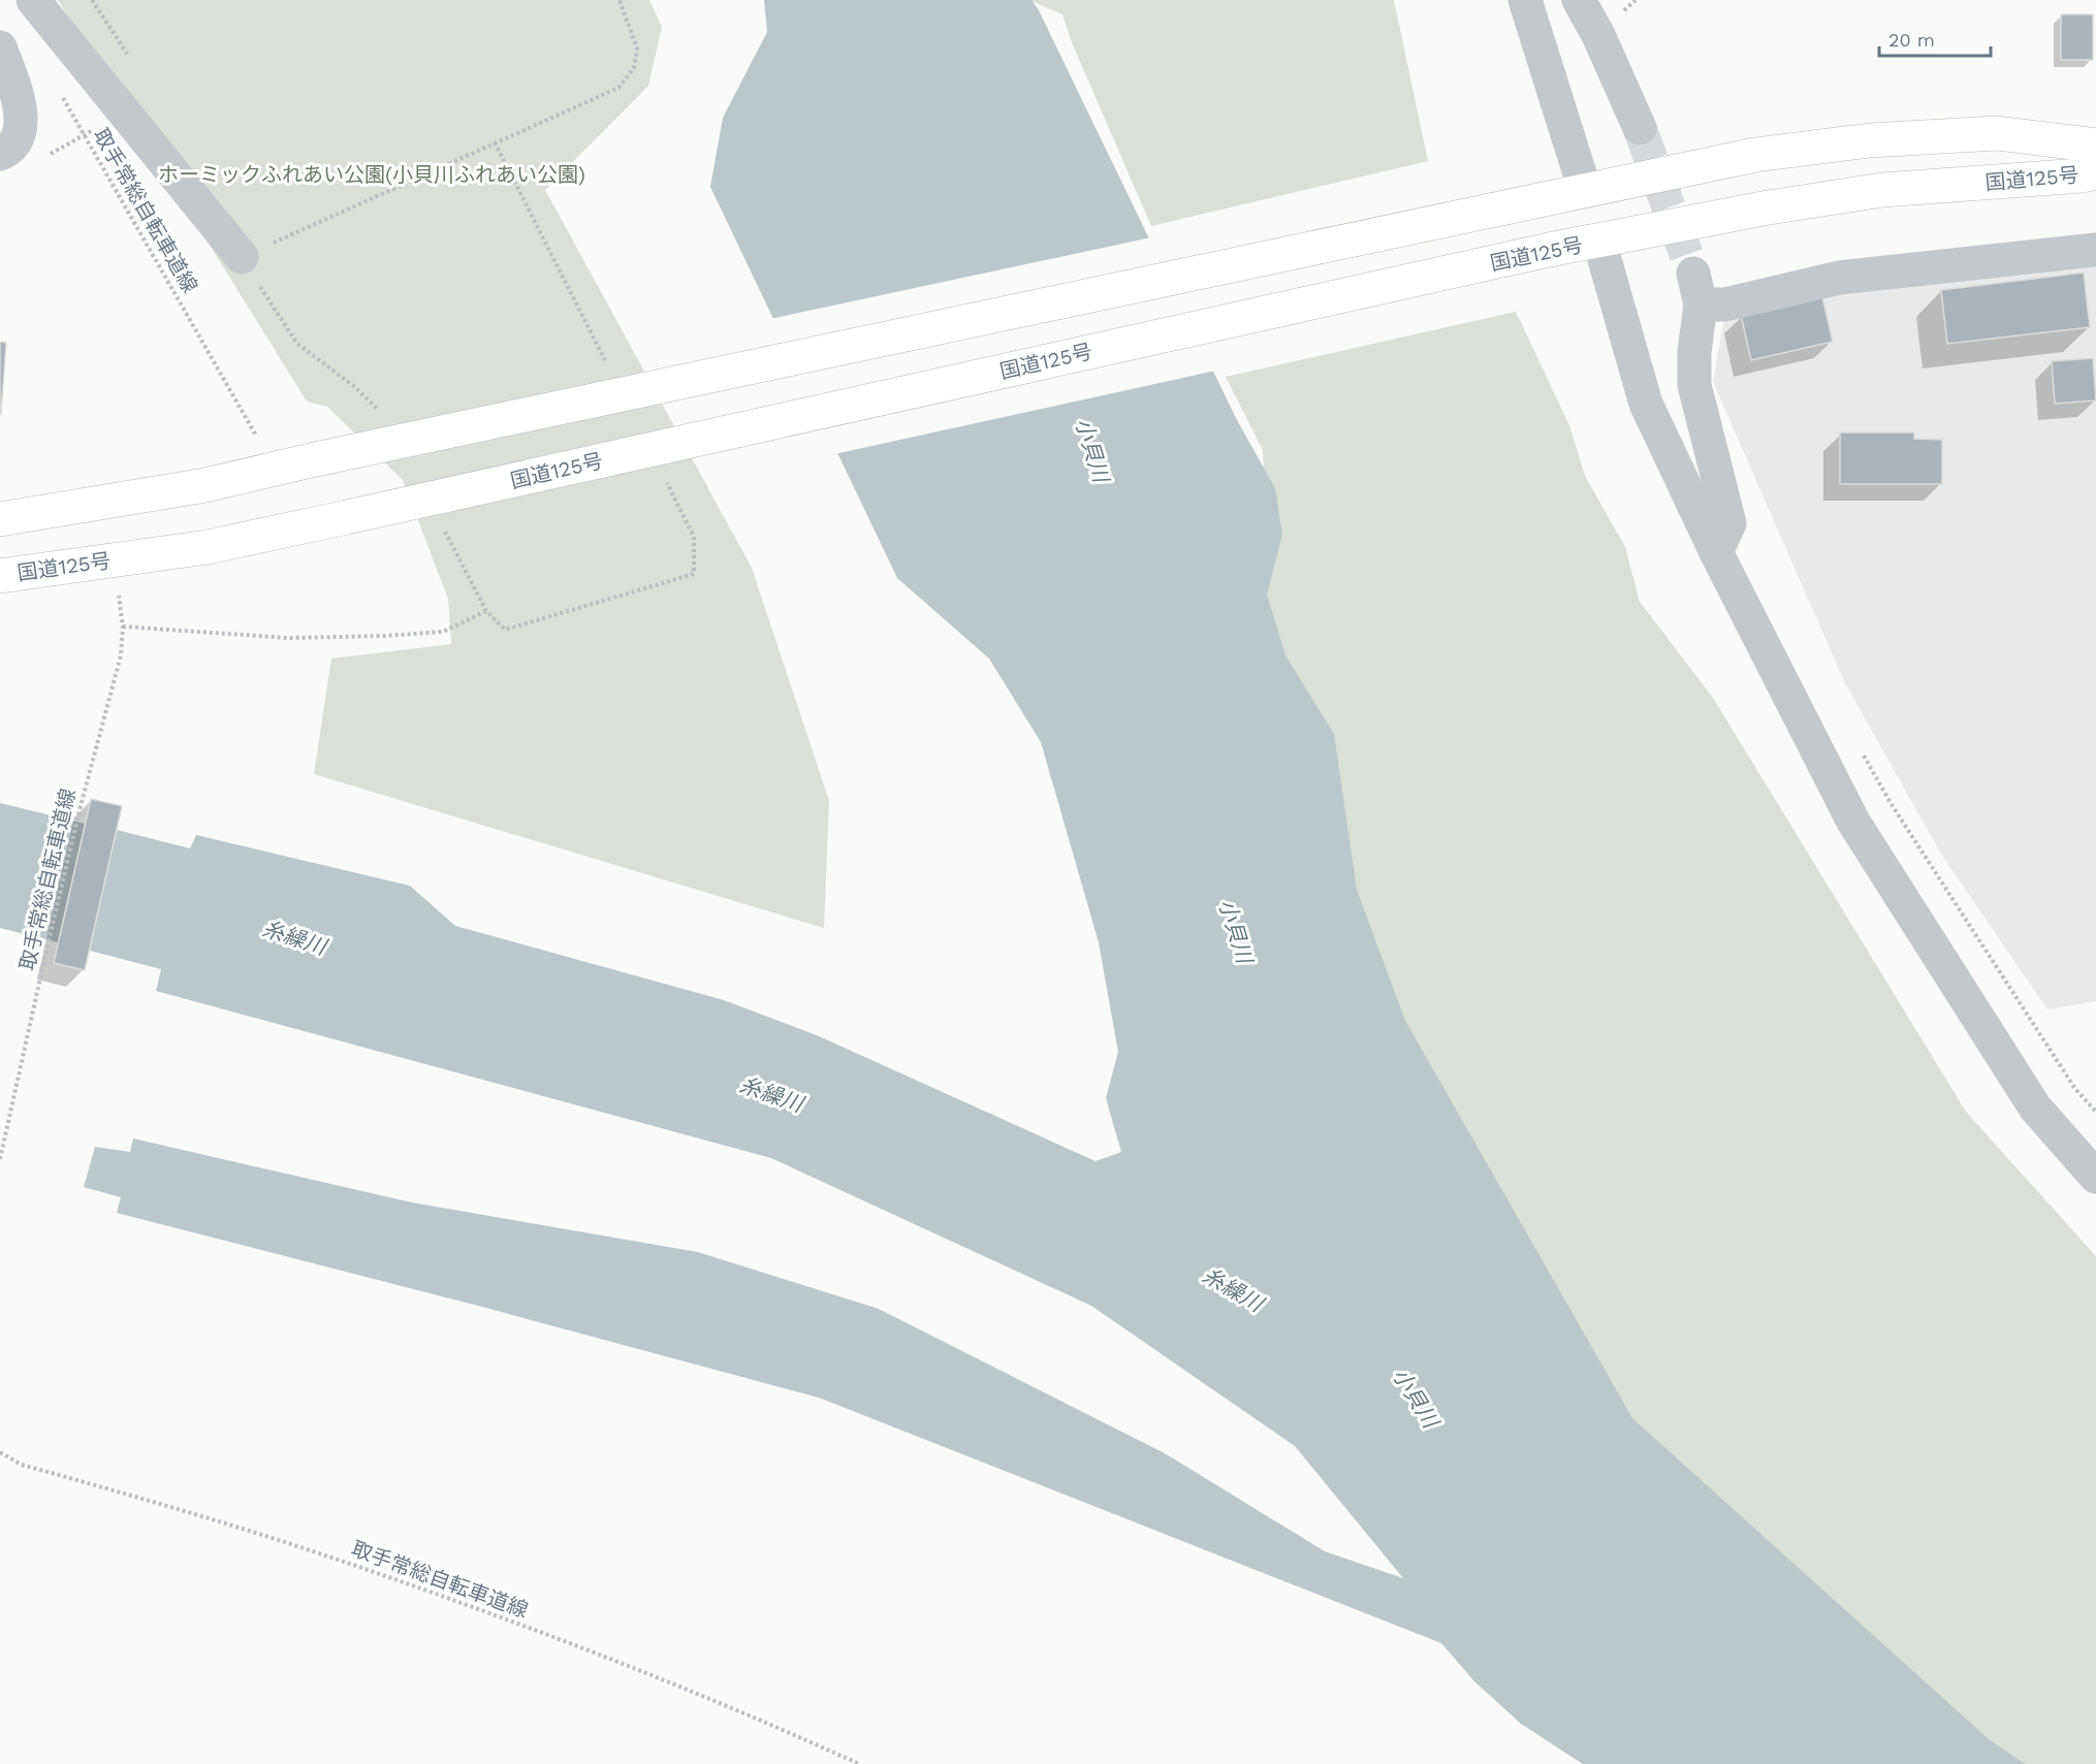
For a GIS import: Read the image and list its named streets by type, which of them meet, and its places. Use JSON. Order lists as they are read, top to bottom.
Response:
{
  "streets": {
    "highway": ["国道125号"],
    "path": ["取手常総自転車道線"]
  },
  "water": ["小貝川", "糸繰川"],
  "parks": ["ホーミックふれあい公園(小貝川ふれあい公園)"],
  "scale_bar": "20 m"
}
